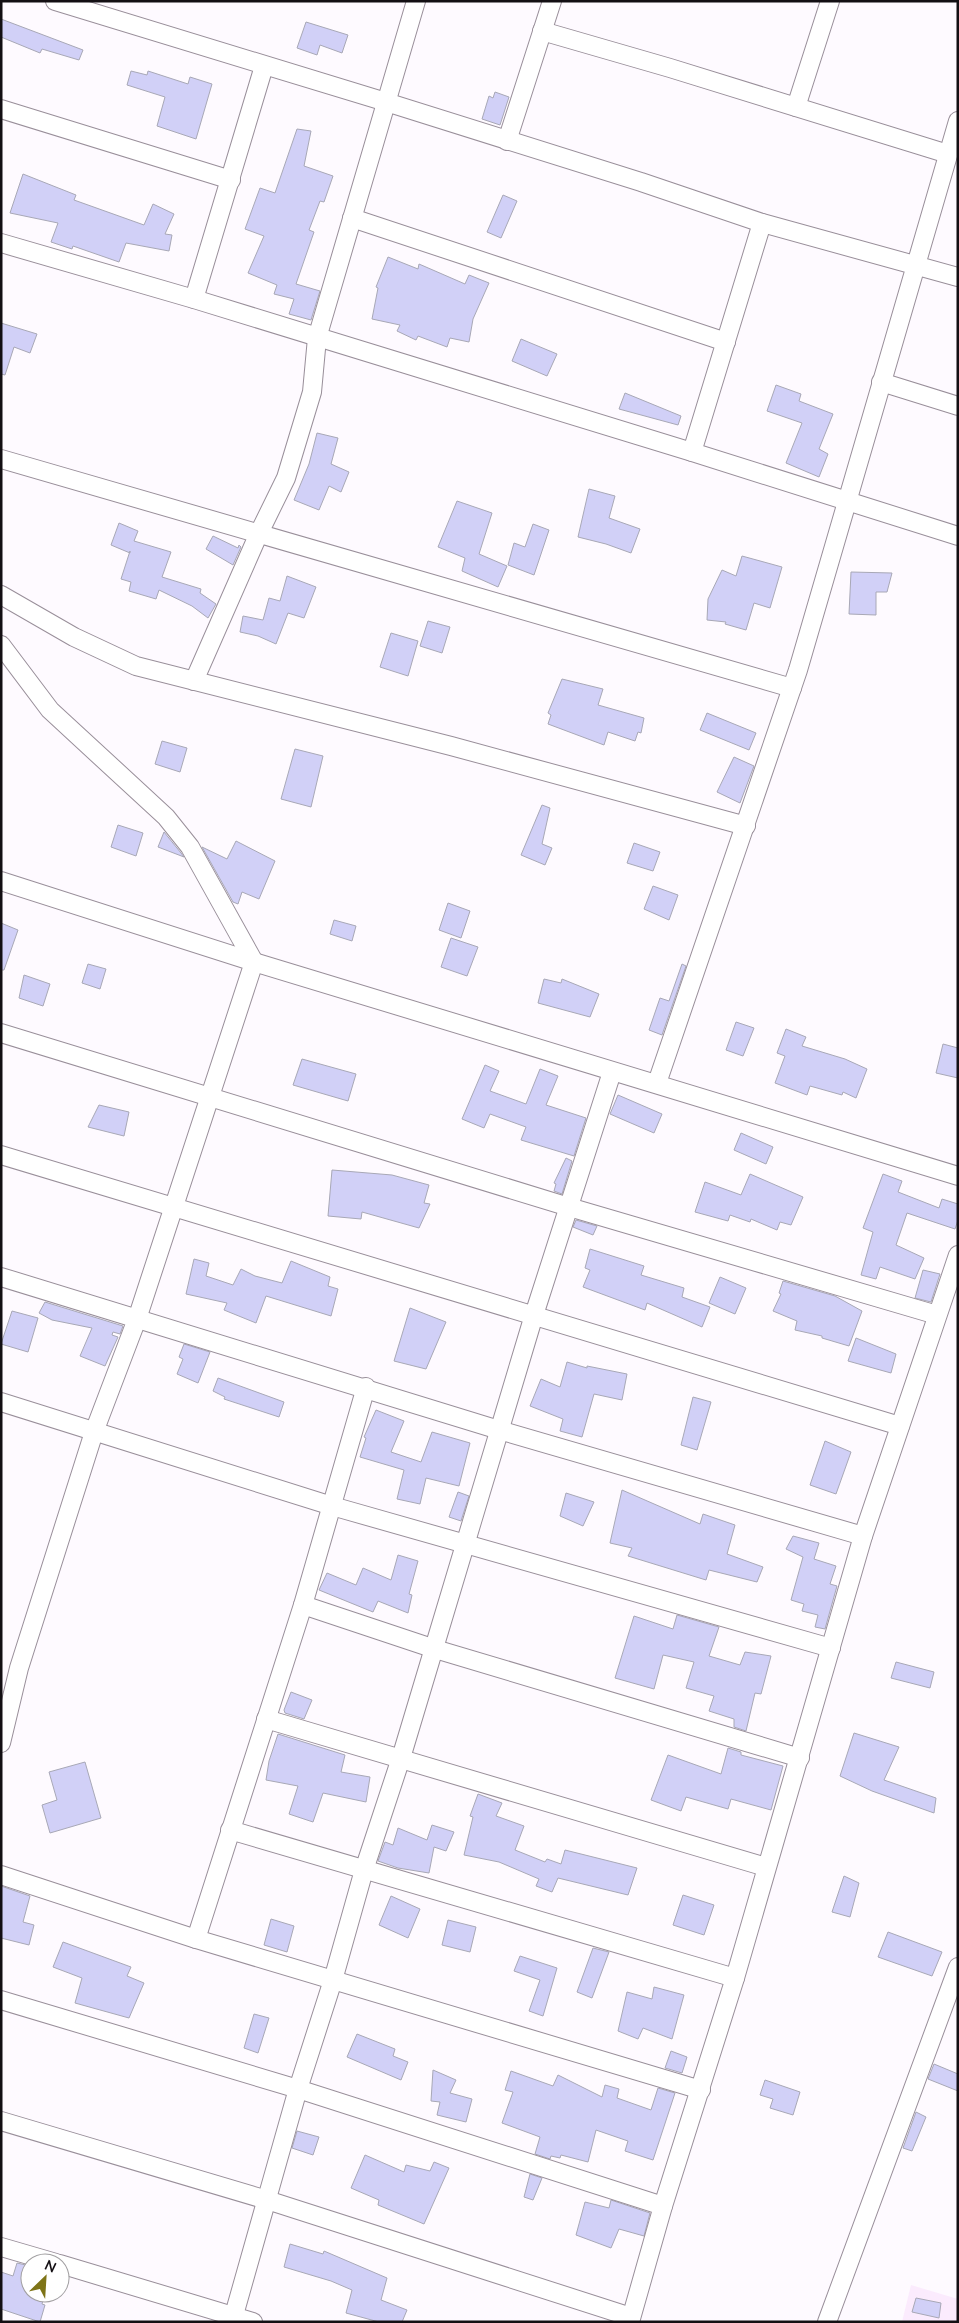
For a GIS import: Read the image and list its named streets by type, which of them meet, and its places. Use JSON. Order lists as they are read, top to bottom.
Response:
{
  "north": "top right"
}
